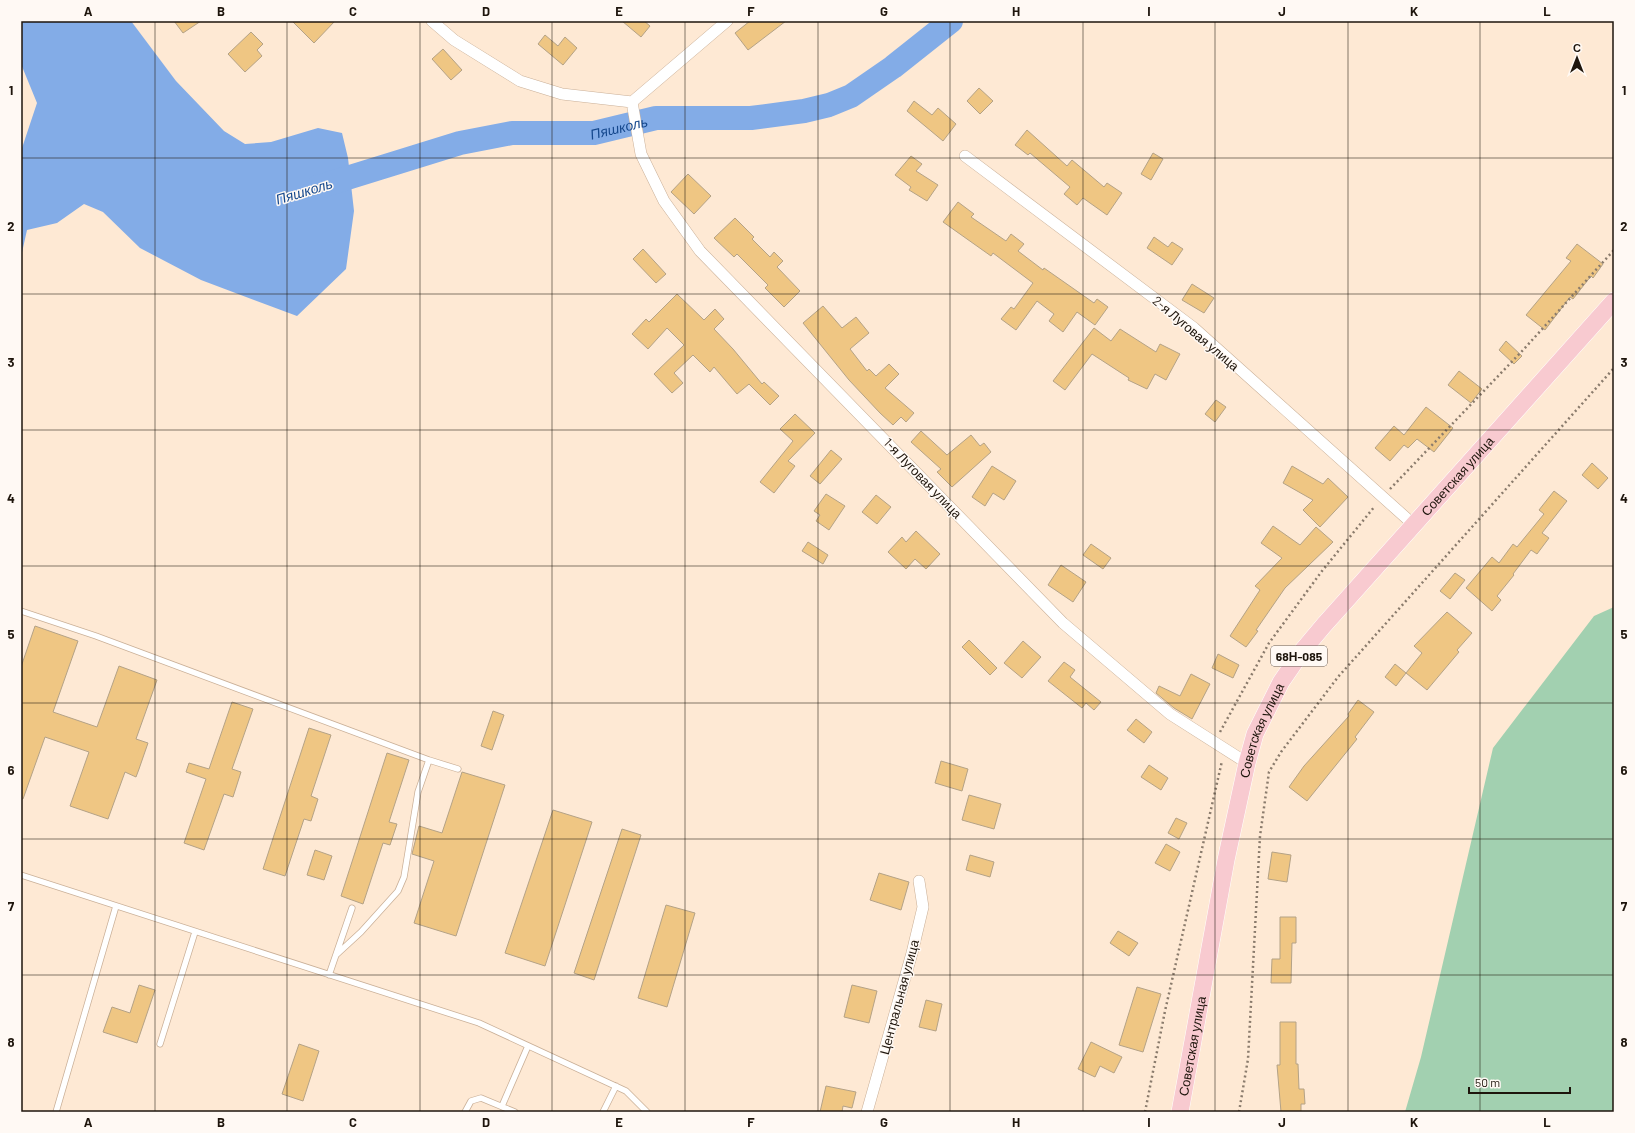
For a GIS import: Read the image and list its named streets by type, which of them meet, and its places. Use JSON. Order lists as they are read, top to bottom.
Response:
{
  "streets": {
    "main road": ["Советская улица", "68Н-085"],
    "street": ["2-я Луговая улица", "1-я Луговая улица", "Центральная улица"]
  },
  "crossings": [
    ["2-я Луговая улица", "Советская улица"],
    ["Советская улица", "1-я Луговая улица"]
  ],
  "water": ["Пяшколь"],
  "scale_bar": "50 m",
  "north": "top",
  "grid": {
    "columns": [
      "A",
      "B",
      "C",
      "D",
      "E",
      "F",
      "G",
      "H",
      "I",
      "J",
      "K",
      "L"
    ],
    "rows": [
      "1",
      "2",
      "3",
      "4",
      "5",
      "6",
      "7",
      "8"
    ]
  }
}
